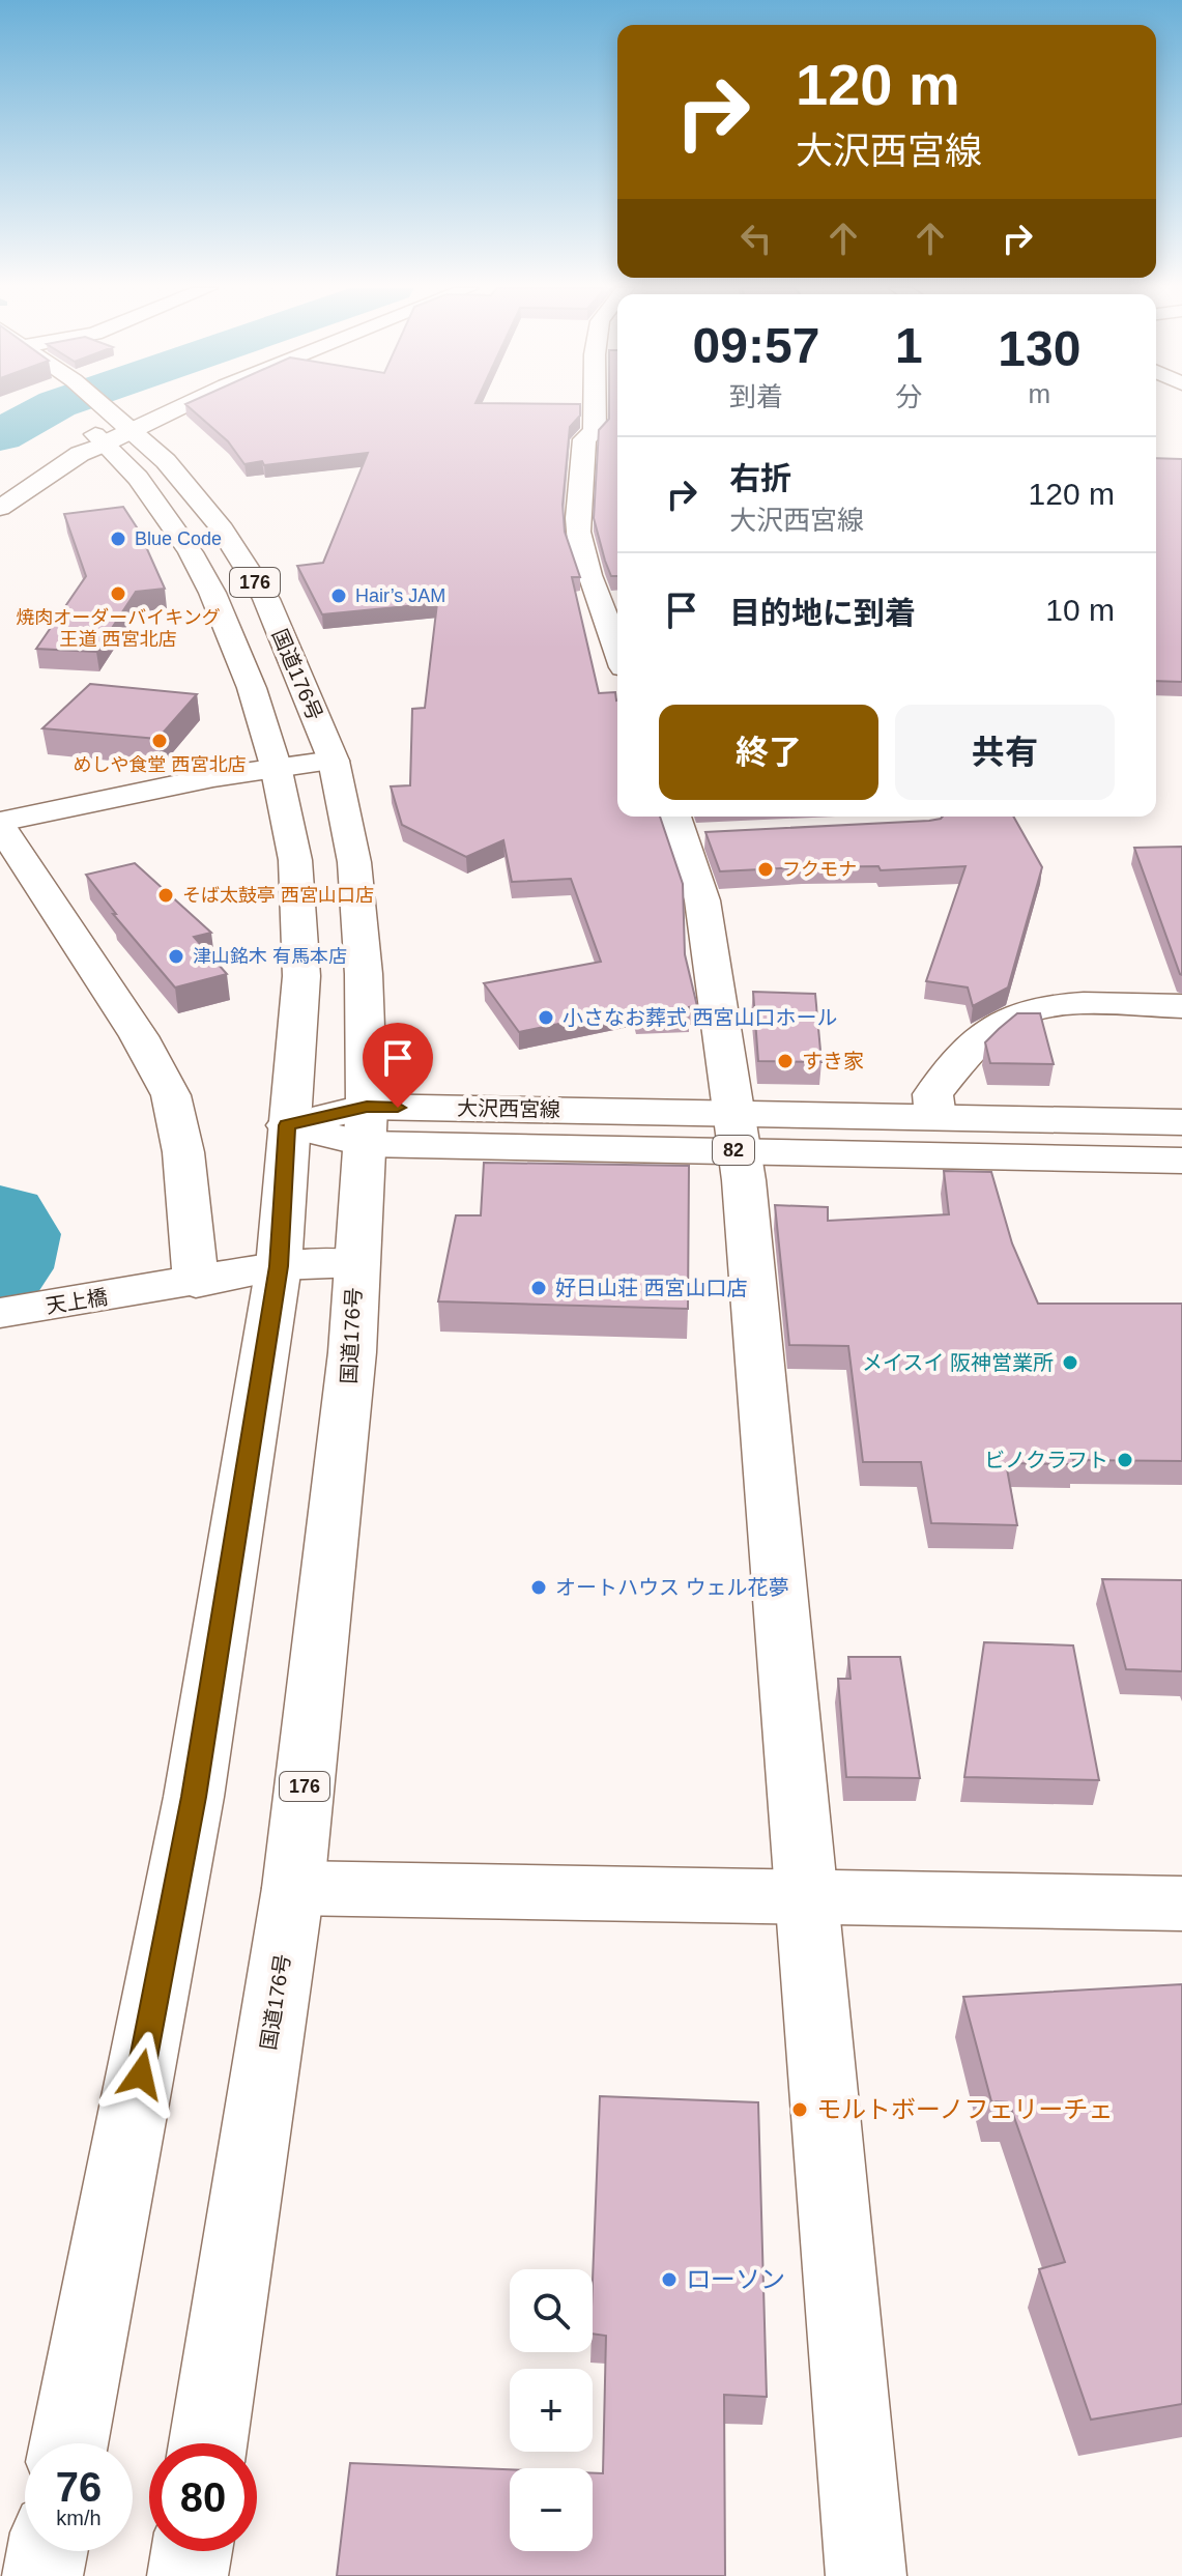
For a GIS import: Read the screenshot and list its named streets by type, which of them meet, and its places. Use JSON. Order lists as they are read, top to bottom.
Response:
{
  "streets": {
    "main road": [
      "176",
      "国道176号",
      "大沢西宮線",
      "82",
      "天上橋"
    ]
  },
  "crossings": [
    ["176", "大沢西宮線"],
    ["176", "天上橋"],
    ["国道176号", "大沢西宮線"],
    ["国道176号", "天上橋"]
  ],
  "places": [
    "Blue Code",
    "焼肉オーダーバイキング 王道 西宮北店",
    "Hair’s JAM",
    "めしや食堂 西宮北店",
    "フクモナ",
    "そば太鼓亭 西宮山口店",
    "津山銘木 有馬本店",
    "小さなお葬式 西宮山口ホール",
    "すき家",
    "好日山荘 西宮山口店",
    "メイスイ 阪神営業所",
    "ビノクラフト",
    "オートハウス ウェル花夢",
    "モルトボーノフェリーチェ",
    "ローソン"
  ],
  "page": {
    "turn": ["120 m", "大沢西宮線"],
    "eta": [
      "09:57",
      "到着",
      "1",
      "分",
      "130",
      "m"
    ],
    "list": [
      {
        "name": "右折",
        "note": "大沢西宮線",
        "value": "120 m"
      },
      {
        "name": "目的地に到着",
        "value": "10 m"
      }
    ],
    "buttons": ["終了", "共有"],
    "map_buttons": ["+", "−"],
    "speed": "76 km/h",
    "limit": "80"
  }
}
